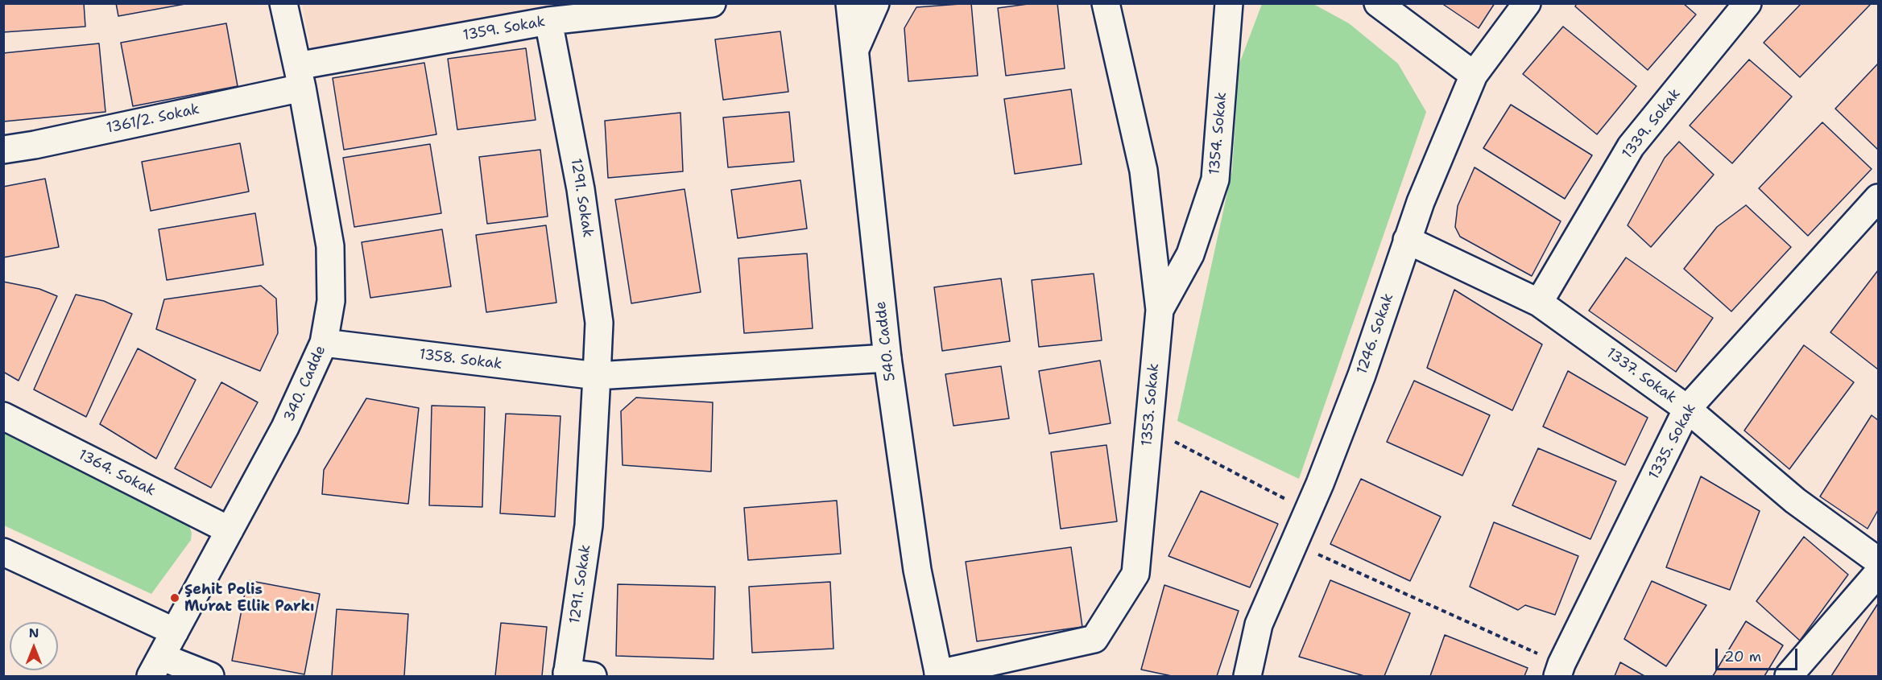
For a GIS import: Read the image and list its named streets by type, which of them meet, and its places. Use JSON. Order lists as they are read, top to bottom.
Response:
{
  "streets": {
    "street": [
      "1359. Sokak",
      "1361/2. Sokak",
      "1339. Sokak",
      "1354. Sokak",
      "1291. Sokak",
      "1246. Sokak",
      "540. Cadde",
      "1358. Sokak",
      "1337. Sokak",
      "340. Cadde",
      "1353. Sokak",
      "1335. Sokak",
      "1364. Sokak"
    ]
  },
  "crossings": [
    ["1359. Sokak", "1361/2. Sokak"],
    ["1359. Sokak", "1291. Sokak"],
    ["1359. Sokak", "340. Cadde"],
    ["1361/2. Sokak", "340. Cadde"],
    ["1339. Sokak", "1337. Sokak"],
    ["1354. Sokak", "1353. Sokak"],
    ["1291. Sokak", "1358. Sokak"],
    ["1246. Sokak", "1337. Sokak"],
    ["540. Cadde", "1353. Sokak"],
    ["1358. Sokak", "340. Cadde"],
    ["1337. Sokak", "1335. Sokak"],
    ["340. Cadde", "1364. Sokak"]
  ],
  "places": ["Şehit Polis Murat Ellik Parkı"],
  "scale_bar": "20 m",
  "north": "top"
}
